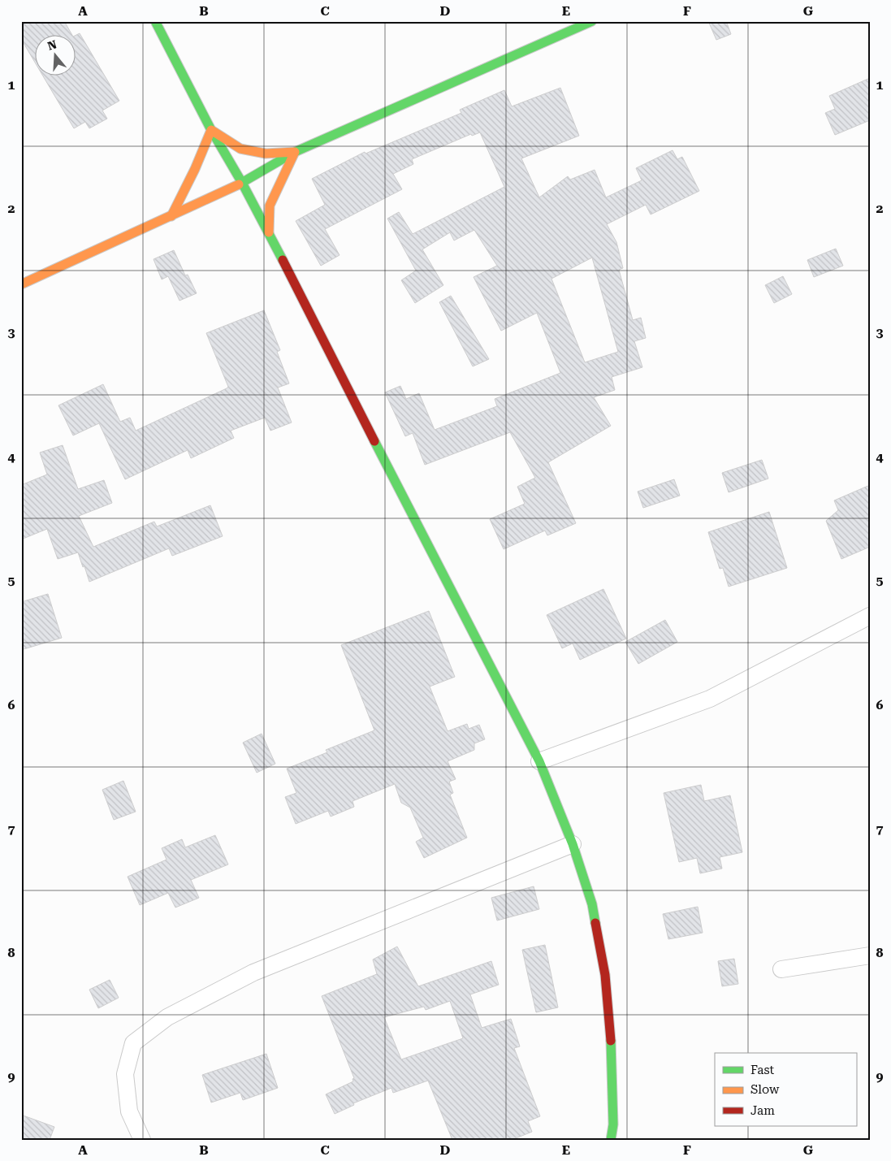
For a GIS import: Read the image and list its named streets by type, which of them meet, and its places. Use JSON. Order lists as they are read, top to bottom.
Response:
{
  "legend": ["Fast", "Slow", "Jam"],
  "north": "top",
  "grid": {
    "columns": [
      "A",
      "B",
      "C",
      "D",
      "E",
      "F",
      "G"
    ],
    "rows": [
      "1",
      "2",
      "3",
      "4",
      "5",
      "6",
      "7",
      "8",
      "9"
    ]
  }
}
